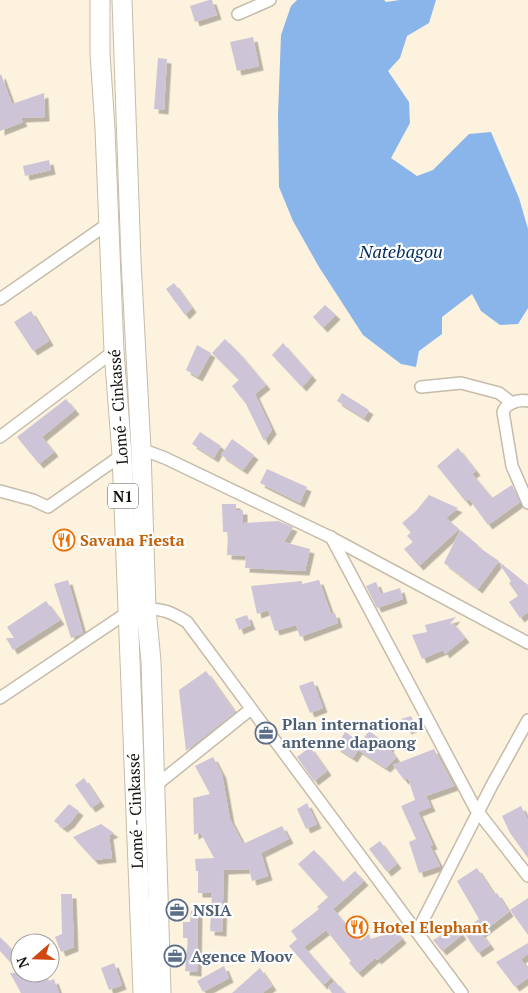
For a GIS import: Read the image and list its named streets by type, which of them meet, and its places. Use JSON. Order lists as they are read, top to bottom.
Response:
{
  "streets": {
    "highway": ["Lomé - Cinkassé", "N1"]
  },
  "water": ["Natebagou"],
  "places": {
    "restaurant": ["Savana Fiesta", "Hotel Elephant"],
    "office": ["Plan international antenne dapaong", "NSIA", "Agence Moov"]
  },
  "north": "left"
}
